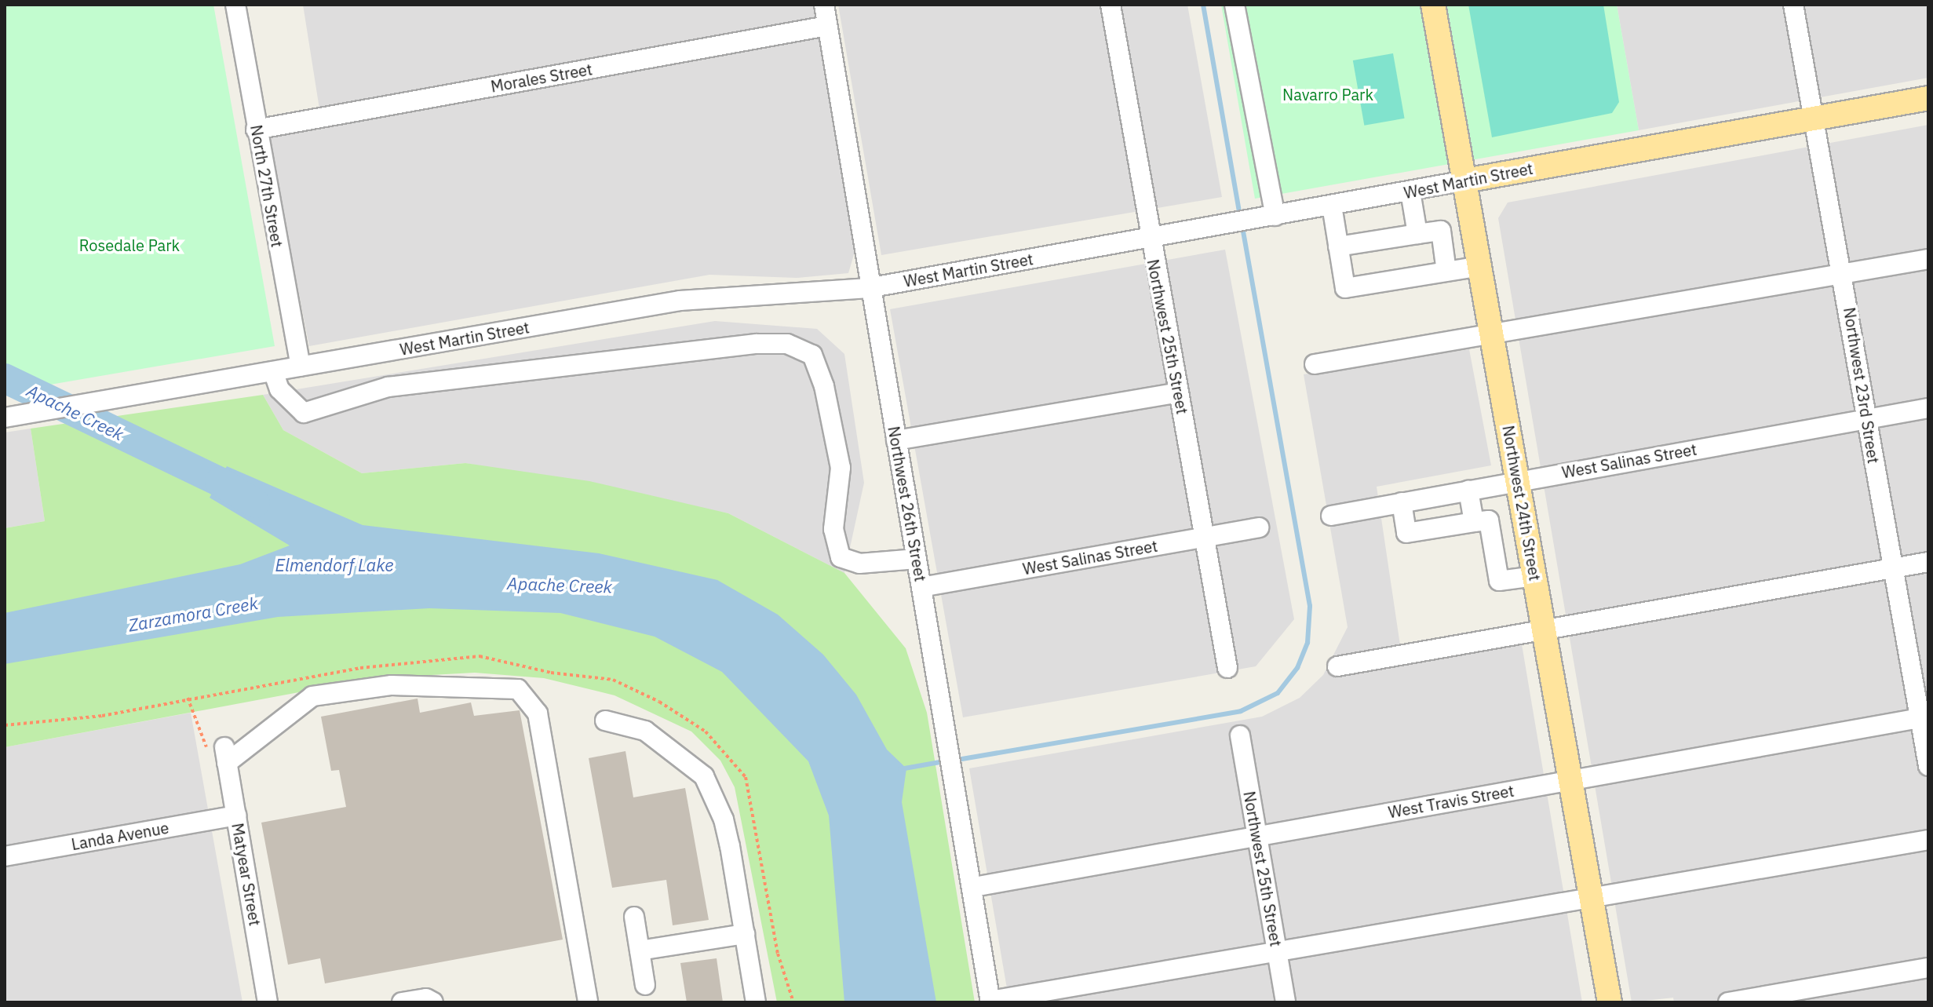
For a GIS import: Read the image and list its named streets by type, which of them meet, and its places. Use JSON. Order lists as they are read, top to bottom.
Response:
{
  "streets": {
    "main road": ["West Martin Street", "Northwest 24th Street"],
    "street": [
      "Morales Street",
      "North 27th Street",
      "Northwest 25th Street",
      "Northwest 23rd Street",
      "West Salinas Street",
      "Northwest 26th Street",
      "West Travis Street",
      "Landa Avenue",
      "Matyear Street"
    ]
  },
  "crossings": [
    ["Morales Street", "North 27th Street"],
    ["Morales Street", "Northwest 26th Street"],
    ["West Martin Street", "North 27th Street"],
    ["West Martin Street", "Northwest 25th Street"],
    ["West Martin Street", "Northwest 23rd Street"],
    ["West Martin Street", "Northwest 24th Street"],
    ["West Martin Street", "Northwest 26th Street"],
    ["Northwest 25th Street", "West Salinas Street"],
    ["Northwest 25th Street", "West Travis Street"],
    ["Northwest 23rd Street", "West Salinas Street"],
    ["Northwest 23rd Street", "West Travis Street"],
    ["West Salinas Street", "Northwest 24th Street"],
    ["West Salinas Street", "Northwest 26th Street"],
    ["Northwest 24th Street", "West Travis Street"],
    ["Northwest 26th Street", "West Travis Street"],
    ["Landa Avenue", "Matyear Street"]
  ],
  "water": ["Apache Creek", "Elmendorf Lake", "Zarzamora Creek"],
  "parks": ["Navarro Park", "Rosedale Park"]
}
